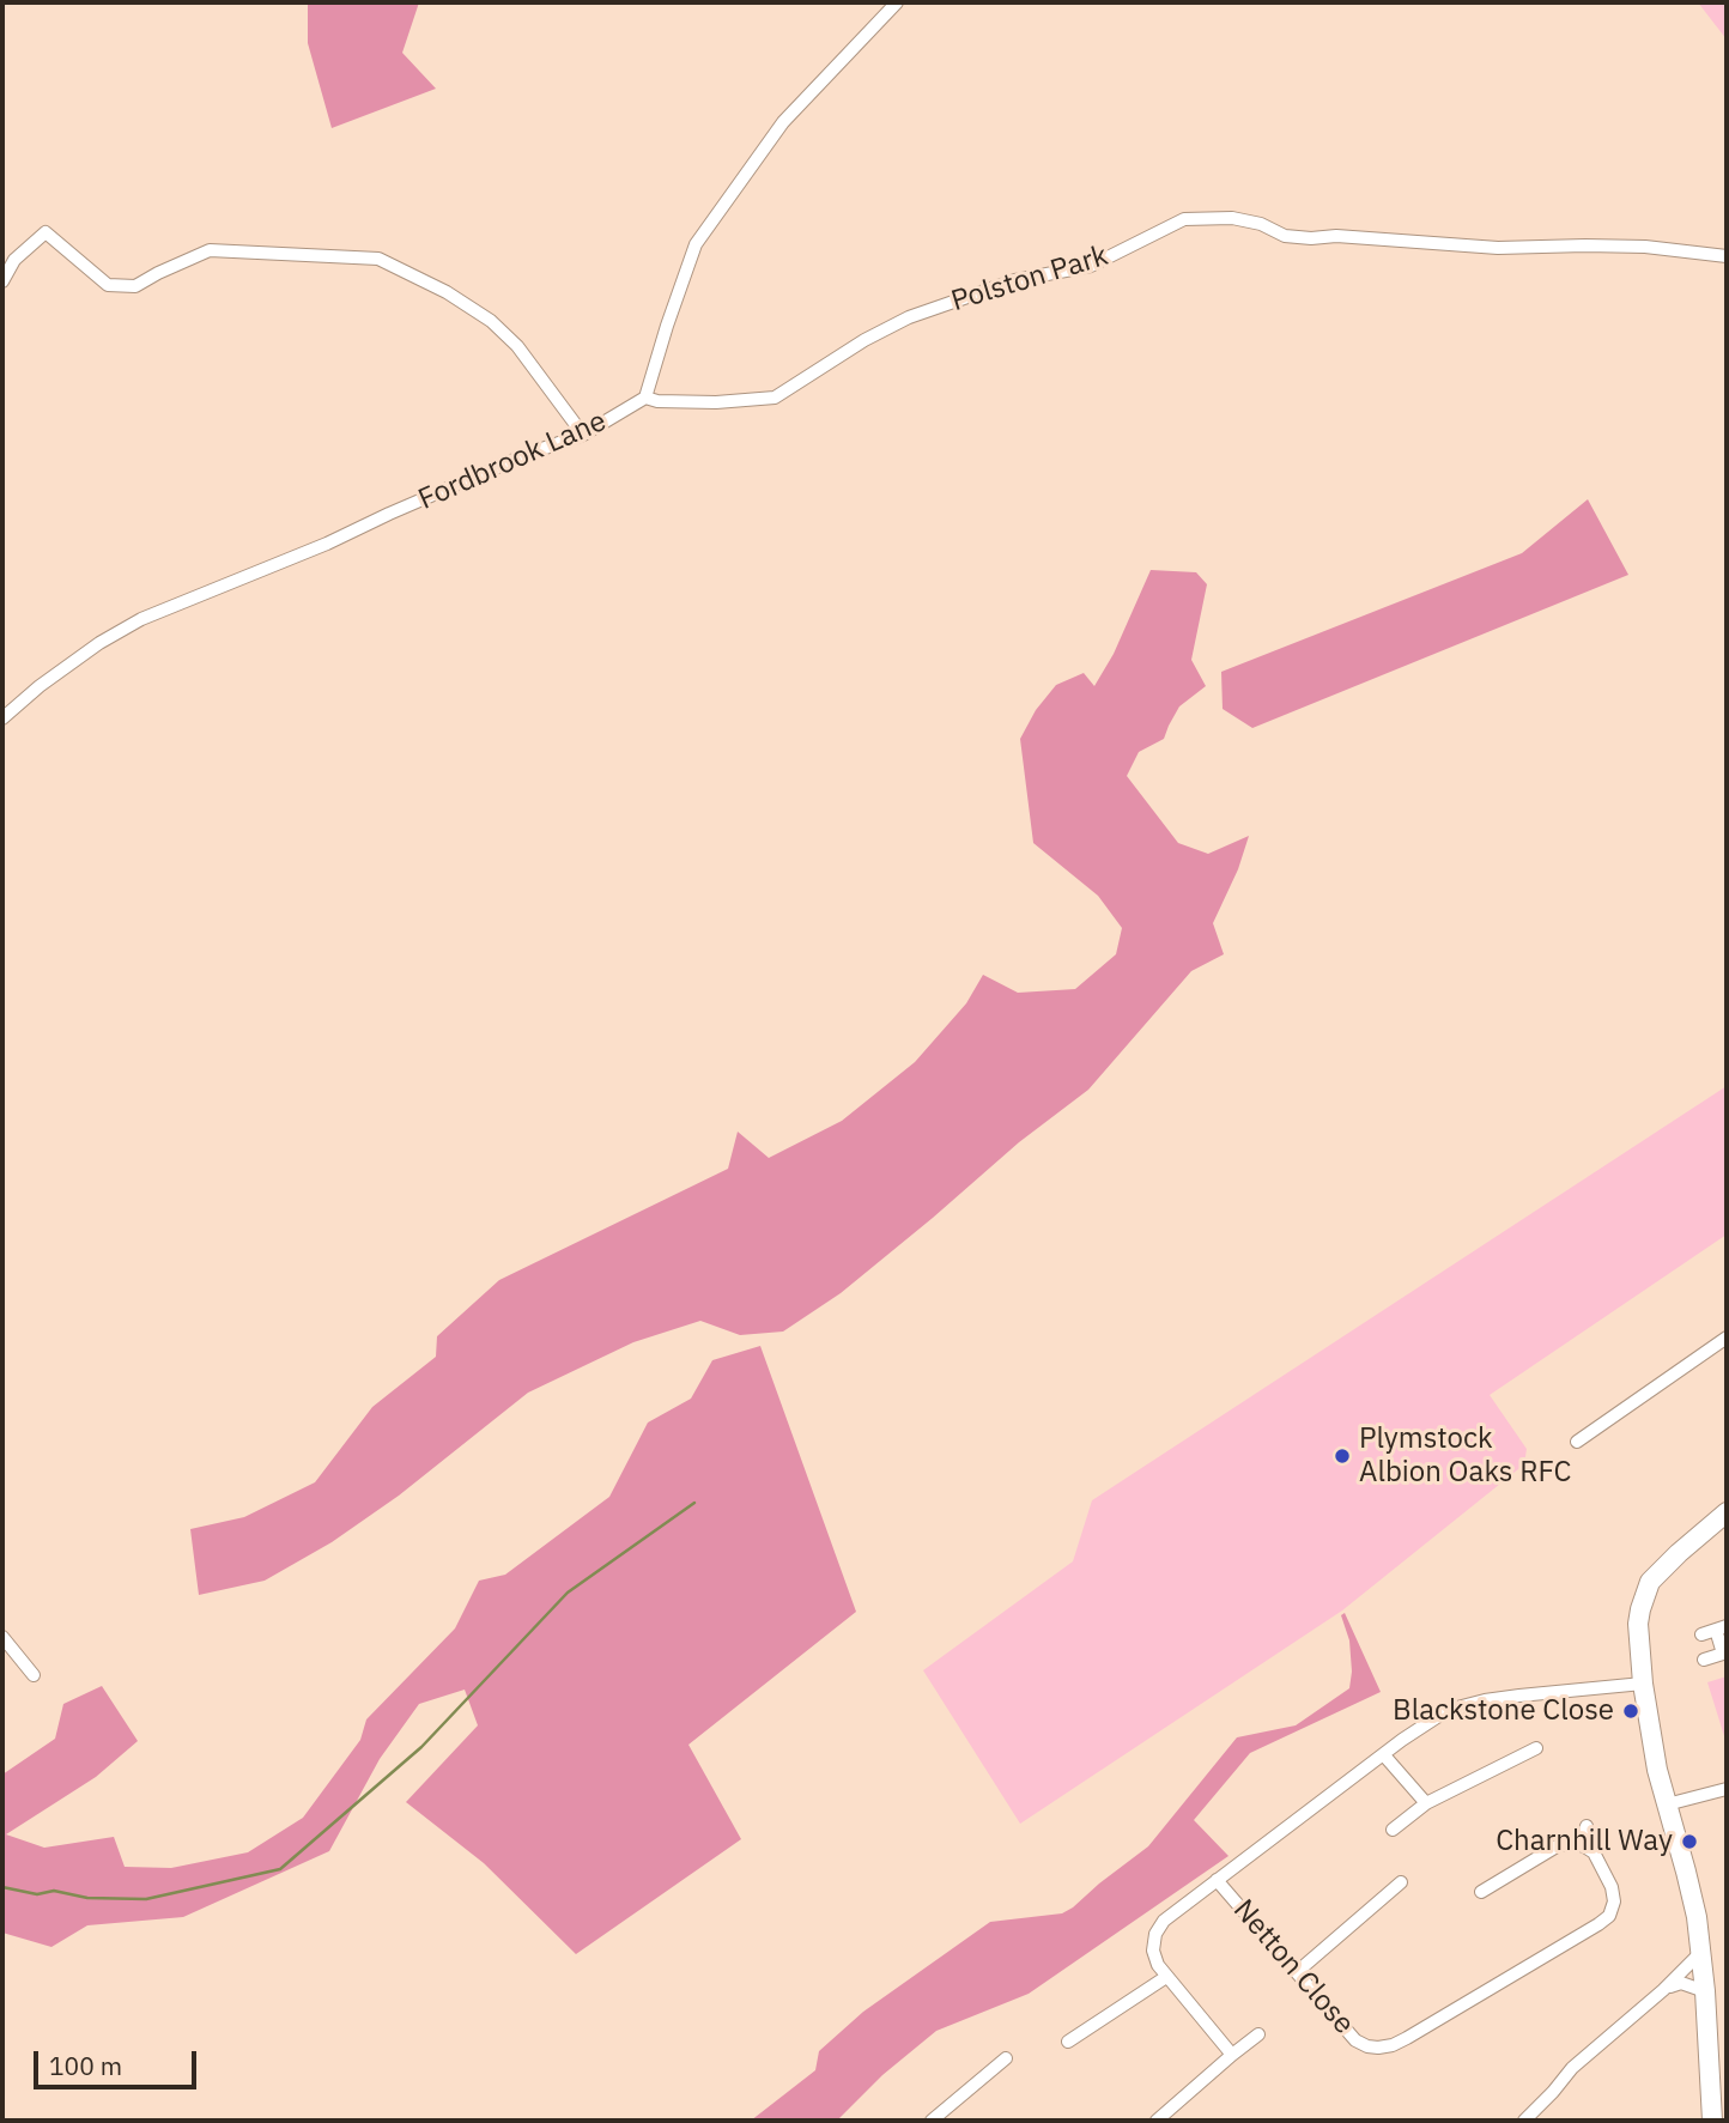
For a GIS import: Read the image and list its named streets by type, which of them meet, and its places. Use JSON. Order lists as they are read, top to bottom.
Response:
{
  "streets": {
    "street": ["Polston Park", "Fordbrook Lane", "Netton Close"]
  },
  "crossings": [
    ["Polston Park", "Fordbrook Lane"]
  ],
  "places": ["Plymstock Albion Oaks RFC", "Blackstone Close", "Charnhill Way"],
  "scale_bar": "100 m"
}
